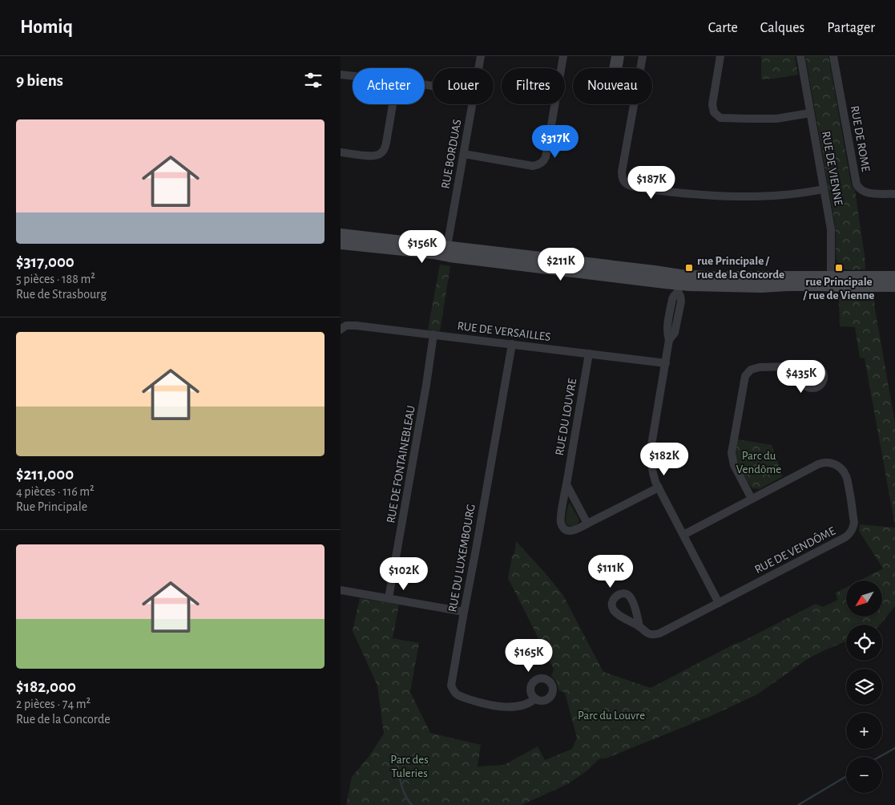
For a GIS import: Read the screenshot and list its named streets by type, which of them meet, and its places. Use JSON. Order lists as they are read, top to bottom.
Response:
{
  "streets": {
    "street": [
      "RUE DE ROME",
      "RUE BORDUAS",
      "RUE DE VIENNE",
      "RUE DE VERSAILLES",
      "RUE DU LOUVRE",
      "RUE DE FONTAINEBLEAU",
      "RUE DE VENDÔME",
      "RUE DU LUXEMBOURG"
    ]
  },
  "crossings": [
    ["RUE DE VERSAILLES", "RUE DU LOUVRE"],
    ["RUE DE VERSAILLES", "RUE DE FONTAINEBLEAU"],
    ["RUE DE VERSAILLES", "RUE DU LUXEMBOURG"]
  ],
  "parks": ["Parc du Vendôme", "Parc du Louvre", "Parc des Tuleries"],
  "places": {
    "transit": ["rue Principale / rue de la Concorde", "rue Principale / rue de Vienne"]
  },
  "north": "bottom left",
  "page": {
    "header": "Homiq",
    "nav": ["Carte", "Calques", "Partager"],
    "heading": "9 biens",
    "chip": [
      "Acheter",
      "Louer",
      "Filtres",
      "Nouveau"
    ],
    "list": [
      {
        "name": "$317,000",
        "note": "5 pièces · 188 m² · Rue de Strasbourg"
      },
      {
        "name": "$211,000",
        "note": "4 pièces · 116 m² · Rue Principale"
      },
      {
        "name": "$182,000",
        "note": "2 pièces · 74 m² · Rue de la Concorde"
      }
    ],
    "price": [
      "$317K",
      "$187K",
      "$156K",
      "$211K",
      "$435K",
      "$182K",
      "$111K",
      "$102K",
      "$165K"
    ],
    "map_buttons": ["+", "−"]
  }
}
